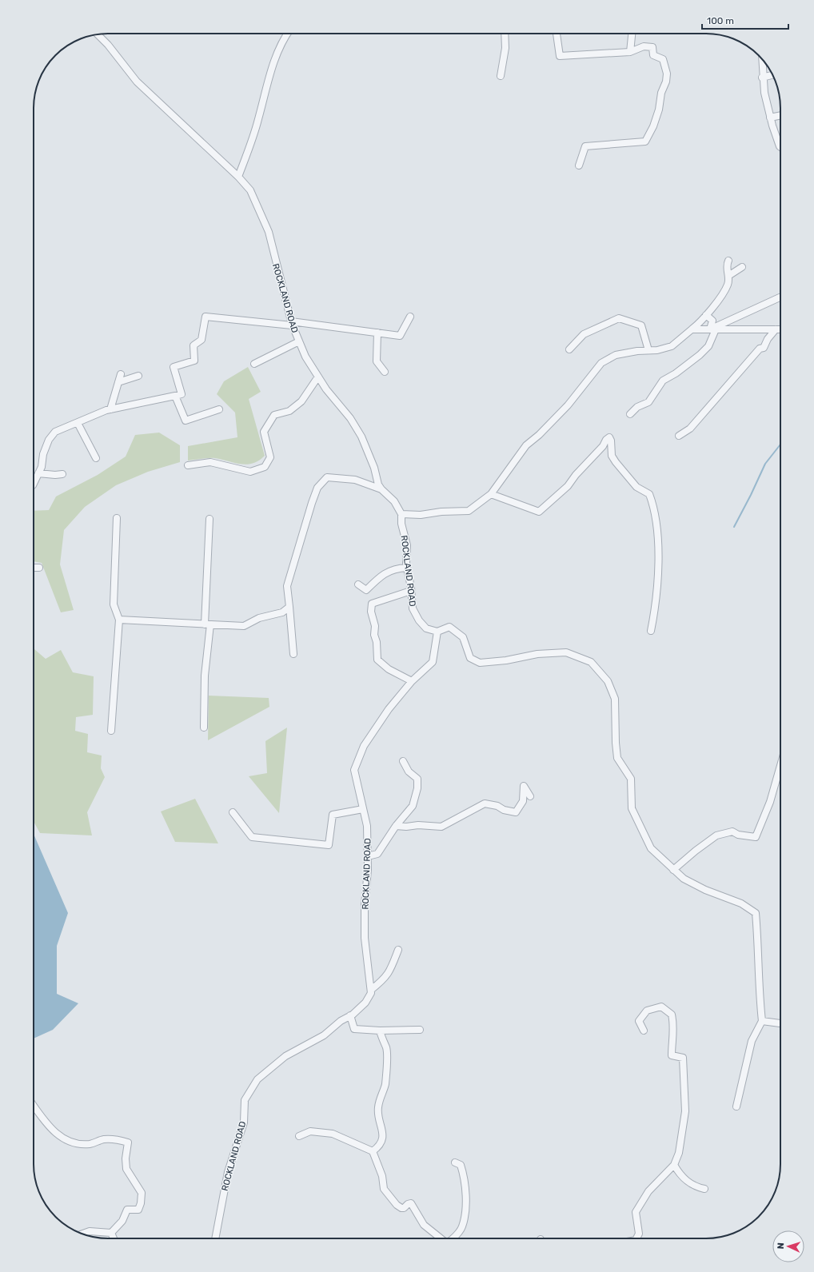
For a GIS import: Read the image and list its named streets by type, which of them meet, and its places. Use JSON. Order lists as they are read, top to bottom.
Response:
{
  "streets": {
    "street": ["ROCKLAND ROAD"]
  },
  "scale_bar": "100 m",
  "north": "left"
}
